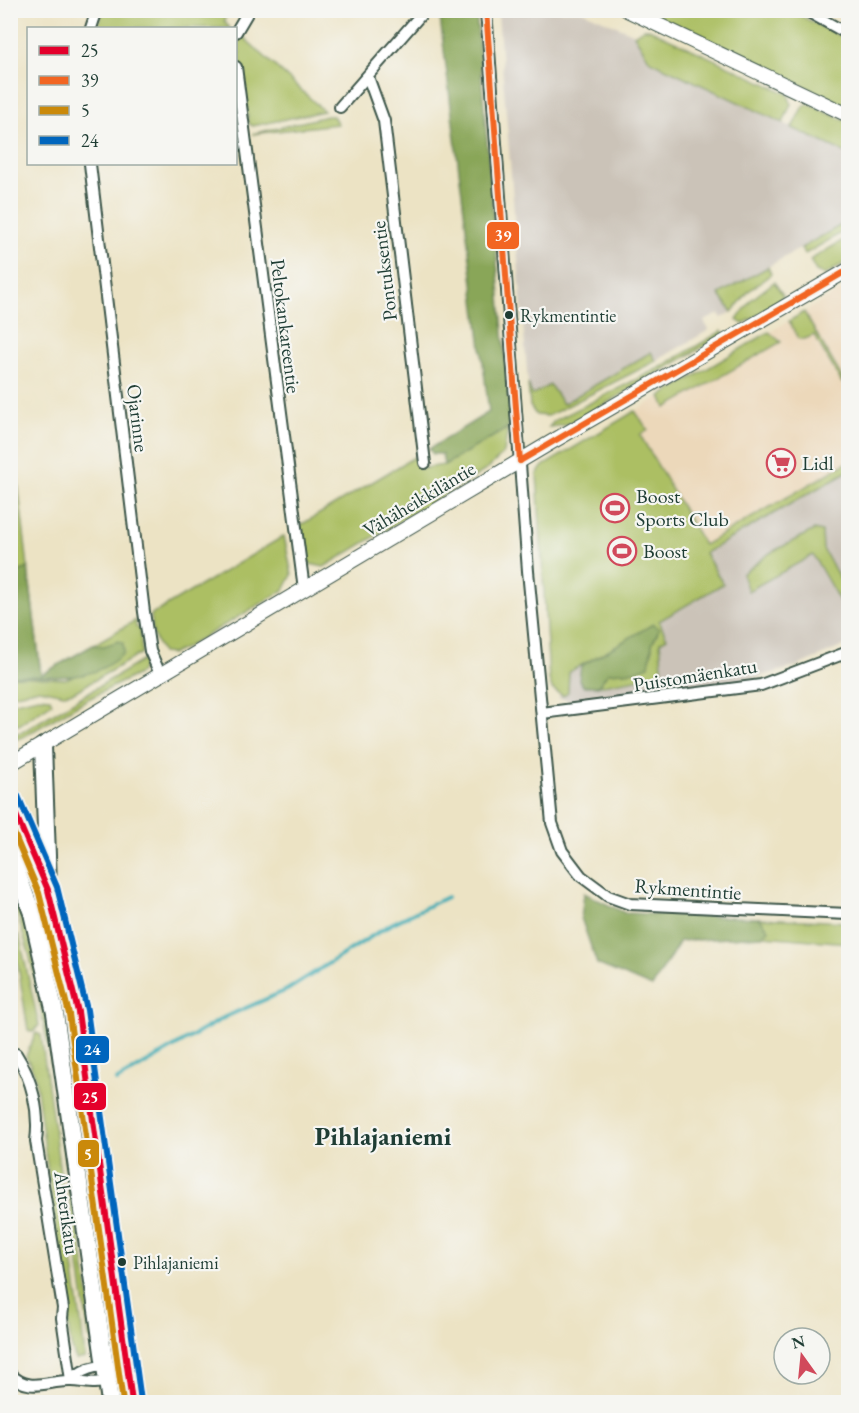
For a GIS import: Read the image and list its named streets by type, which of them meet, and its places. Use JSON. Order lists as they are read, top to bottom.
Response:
{
  "streets": {
    "street": [
      "Pontuksentie",
      "Peltokankareentie",
      "Ojarinne",
      "Vähäheikkiläntie",
      "Puistomäenkatu",
      "Rykmentintie",
      "Ahterikatu"
    ]
  },
  "crossings": [
    ["Peltokankareentie", "Vähäheikkiläntie"],
    ["Ojarinne", "Vähäheikkiläntie"],
    ["Vähäheikkiläntie", "Rykmentintie"],
    ["Puistomäenkatu", "Rykmentintie"]
  ],
  "districts": ["Pihlajaniemi"],
  "places": {
    "other": ["Rykmentintie", "Pihlajaniemi"],
    "supermarket": ["Lidl"],
    "sports": ["Boost Sports Club", "Boost"]
  },
  "lines": [
    "transit line 39",
    "transit line 24",
    "transit line 25",
    "transit line 5"
  ],
  "legend": [
    "25",
    "39",
    "5",
    "24"
  ],
  "north": "top"
}
